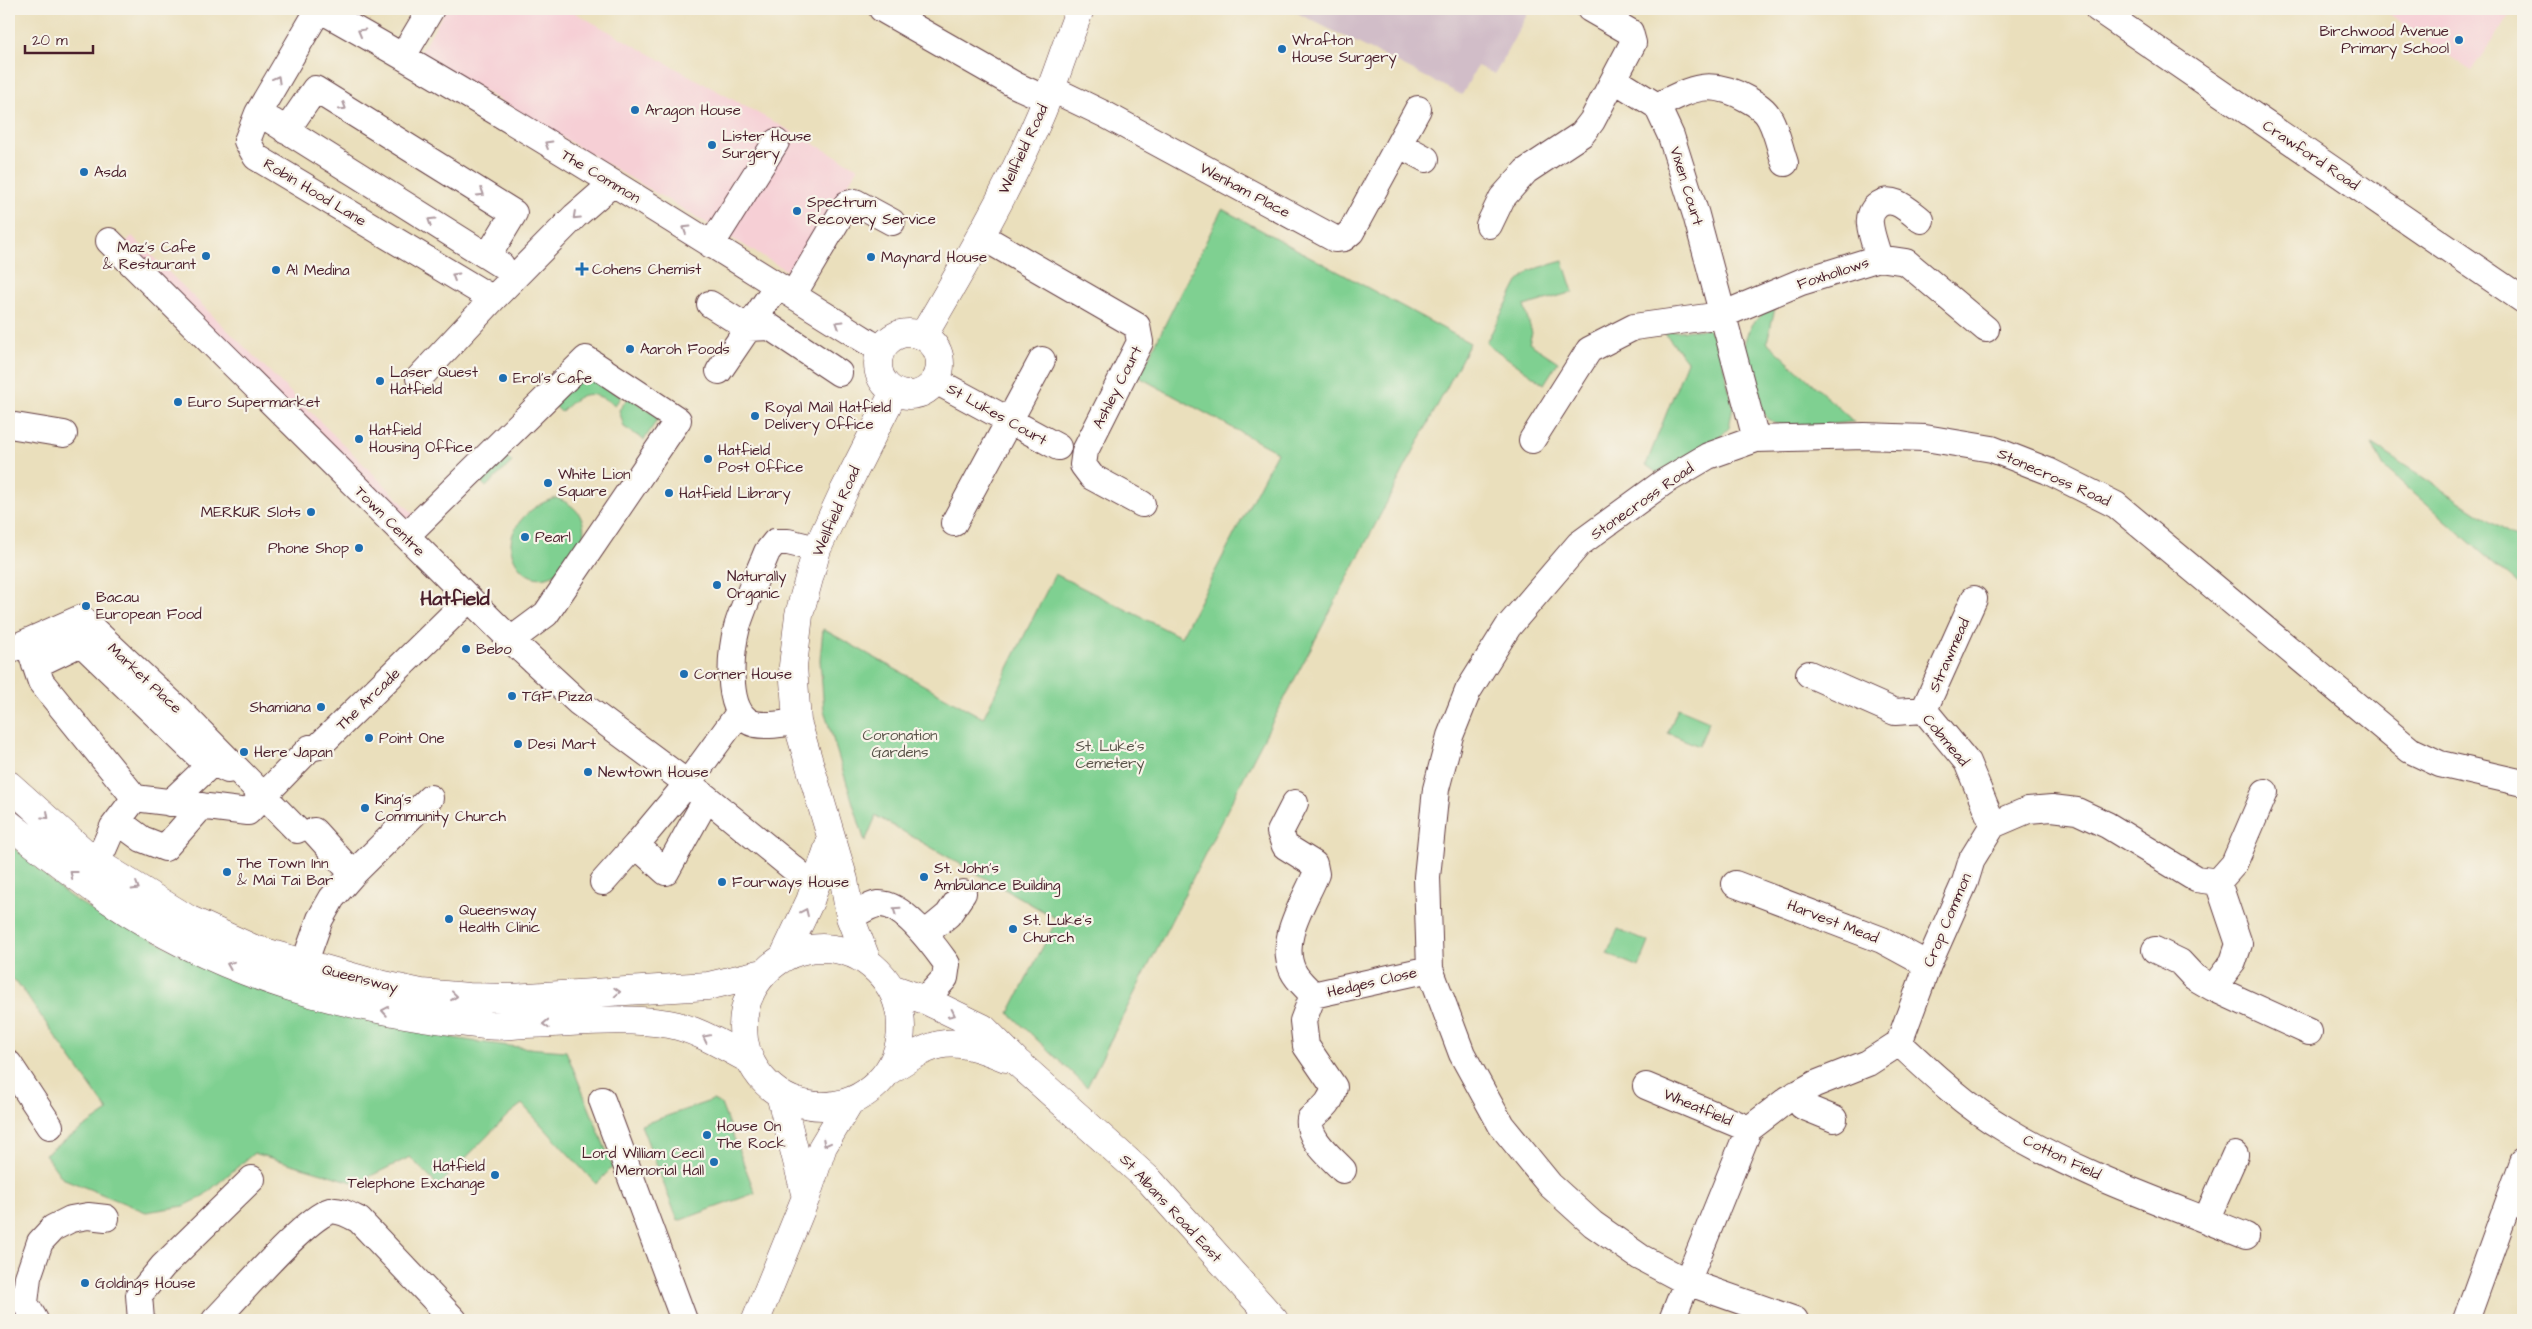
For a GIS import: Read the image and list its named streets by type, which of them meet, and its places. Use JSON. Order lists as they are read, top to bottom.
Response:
{
  "streets": {
    "main road": ["Wellfield Road", "Queensway", "St Albans Road East"],
    "street": [
      "Crawford Road",
      "The Common",
      "Vixen Court",
      "Wenham Place",
      "Robin Hood Lane",
      "Foxhollows",
      "Ashley Court",
      "St Lukes Court",
      "Stonecross Road",
      "Town Centre",
      "Strawmead",
      "Market Place",
      "The Arcade",
      "Cobmead",
      "Crop Common",
      "Harvest Mead",
      "Hedges Close",
      "Wheatfield",
      "Cotton Field"
    ]
  },
  "crossings": [
    ["Wellfield Road", "The Common"],
    ["Wellfield Road", "Wenham Place"],
    ["Wellfield Road", "Ashley Court"],
    ["Wellfield Road", "St Lukes Court"],
    ["Wellfield Road", "Queensway"],
    ["Wellfield Road", "St Albans Road East"],
    ["The Common", "Robin Hood Lane"],
    ["The Common", "St Lukes Court"],
    ["Vixen Court", "Foxhollows"],
    ["Stonecross Road", "Hedges Close"],
    ["Town Centre", "The Arcade"],
    ["Strawmead", "Cobmead"],
    ["Market Place", "The Arcade"],
    ["Cobmead", "Crop Common"],
    ["Crop Common", "Harvest Mead"],
    ["Crop Common", "Cotton Field"],
    ["Queensway", "St Albans Road East"]
  ],
  "districts": ["Hatfield"],
  "parks": ["Coronation Gardens", "St. Luke's Cemetery"],
  "places": {
    "other": [
      "Birchwood Avenue Primary School",
      "Wrafton House Surgery",
      "Aragon House",
      "Lister House Surgery",
      "Asda",
      "Spectrum Recovery Service",
      "Maz's Cafe & Restaurant",
      "Maynard House",
      "Al Medina",
      "Aaroh Foods",
      "Erol's Cafe",
      "Laser Quest Hatfield",
      "Euro Supermarket",
      "Royal Mail Hatfield Delivery Office",
      "Hatfield Housing Office",
      "Hatfield Post Office",
      "White Lion Square",
      "Hatfield Library",
      "MERKUR Slots",
      "Pearl",
      "Phone Shop",
      "Naturally Organic",
      "Bacau European Food",
      "Bebo",
      "Corner House",
      "TGF Pizza",
      "Shamiana",
      "Point One",
      "Desi Mart",
      "Here Japan",
      "Newtown House",
      "King's Community Church",
      "The Town Inn & Mai Tai Bar",
      "St. John's Ambulance Building",
      "Fourways House",
      "Queensway Health Clinic",
      "St. Luke's Church",
      "House On The Rock",
      "Lord William Cecil Memorial Hall",
      "Hatfield Telephone Exchange",
      "Goldings House"
    ],
    "health": ["Cohens Chemist"]
  },
  "scale_bar": "20 m"
}
